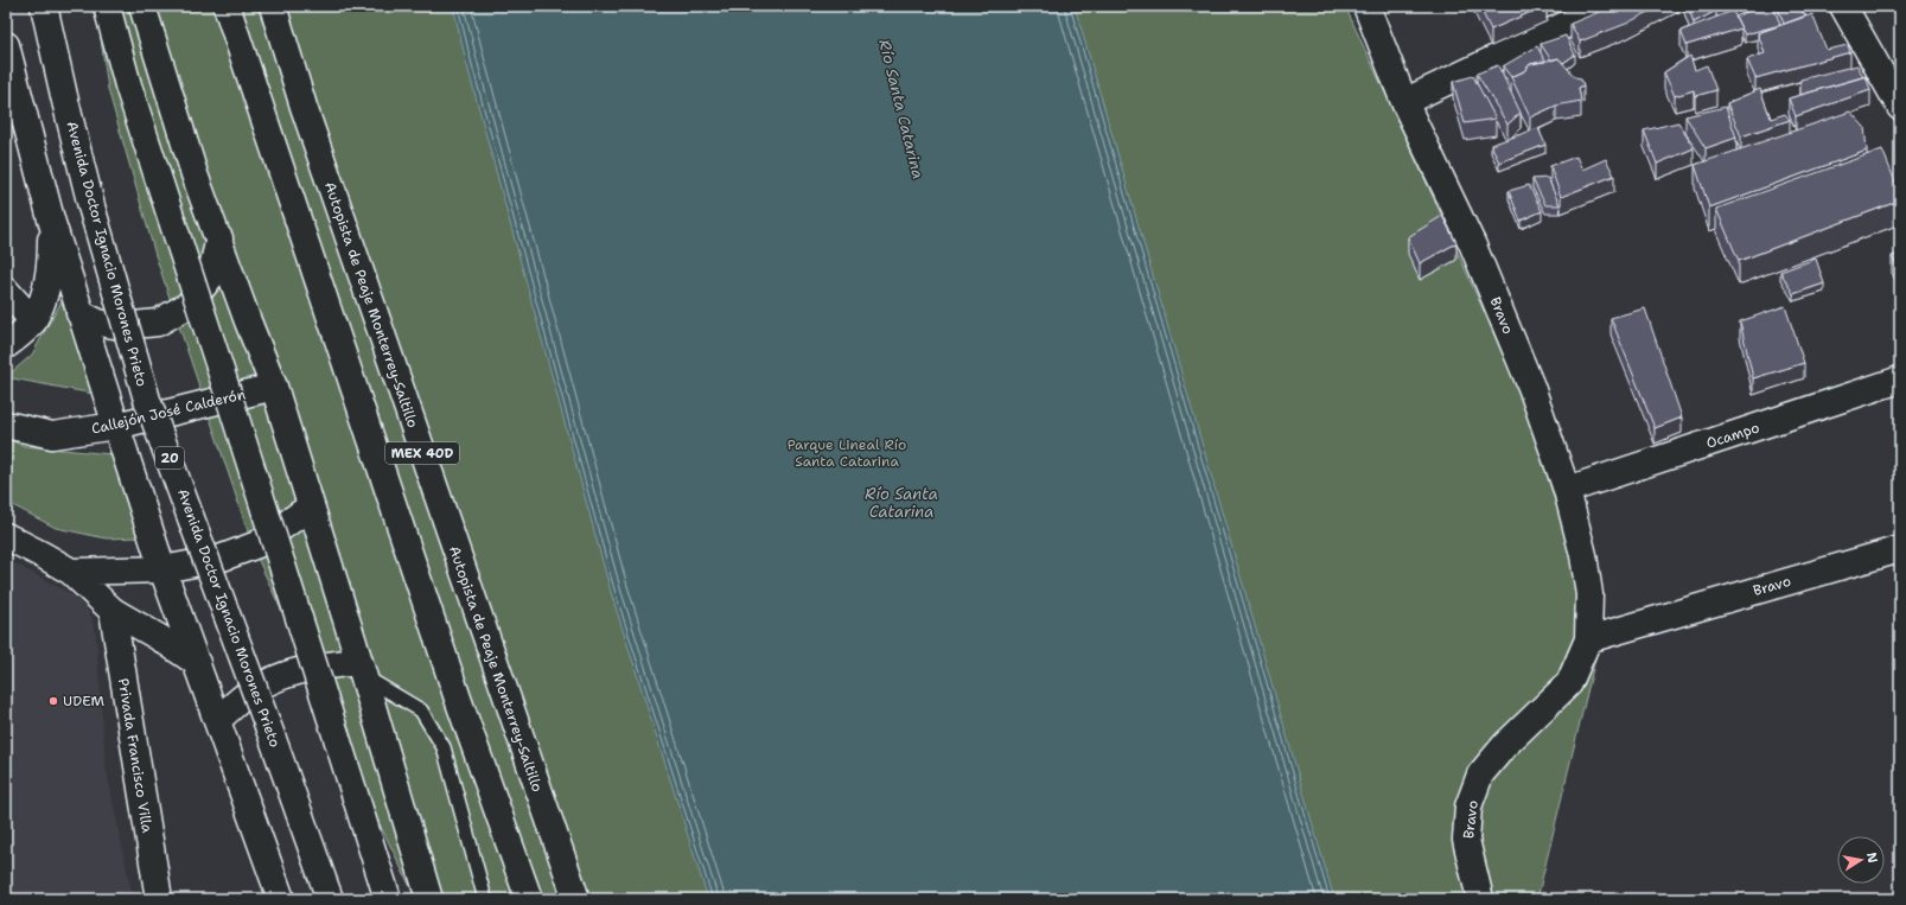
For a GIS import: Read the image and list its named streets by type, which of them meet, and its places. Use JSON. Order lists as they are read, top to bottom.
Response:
{
  "streets": {
    "main road": [
      "Avenida Doctor Ignacio Morones Prieto",
      "Autopista de Peaje Monterrey-Saltillo",
      "Bravo",
      "Callejón José Calderón",
      "Ocampo",
      "MEX 40D",
      "20",
      "Privada Francisco Villa"
    ]
  },
  "crossings": [
    ["Bravo", "Ocampo"]
  ],
  "water": ["Río Santa Catarina"],
  "parks": ["Parque Lineal Río Santa Catarina"],
  "places": ["UDEM"],
  "north": "right"
}
